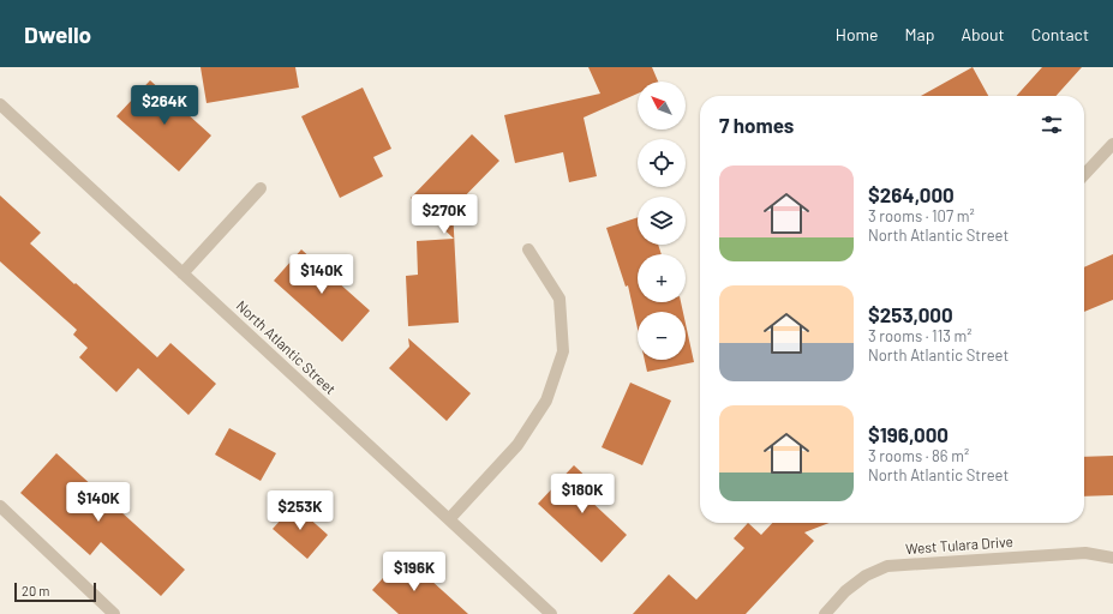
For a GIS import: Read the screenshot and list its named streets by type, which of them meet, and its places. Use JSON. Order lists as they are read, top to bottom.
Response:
{
  "streets": {
    "street": ["North Atlantic Street", "West Tulara Drive"]
  },
  "scale_bar": "20 m",
  "north": "top left",
  "page": {
    "header": "Dwello",
    "nav": [
      "Home",
      "Map",
      "About",
      "Contact"
    ],
    "map_buttons": ["+", "−"],
    "price": [
      "$264K",
      "$270K",
      "$140K",
      "$180K",
      "$140K",
      "$253K",
      "$196K"
    ],
    "heading": "7 homes",
    "list": [
      {
        "name": "$264,000",
        "note": "3 rooms · 107 m² · North Atlantic Street"
      },
      {
        "name": "$253,000",
        "note": "3 rooms · 113 m² · North Atlantic Street"
      },
      {
        "name": "$196,000",
        "note": "3 rooms · 86 m² · North Atlantic Street"
      }
    ],
    "scale": "20 m"
  }
}
